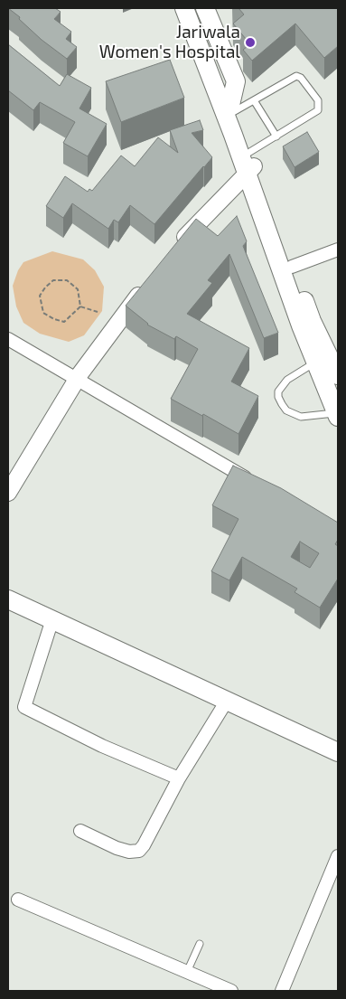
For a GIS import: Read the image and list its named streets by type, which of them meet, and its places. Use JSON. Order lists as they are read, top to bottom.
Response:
{
  "places": ["Jariwala Women's Hospital"]
}
